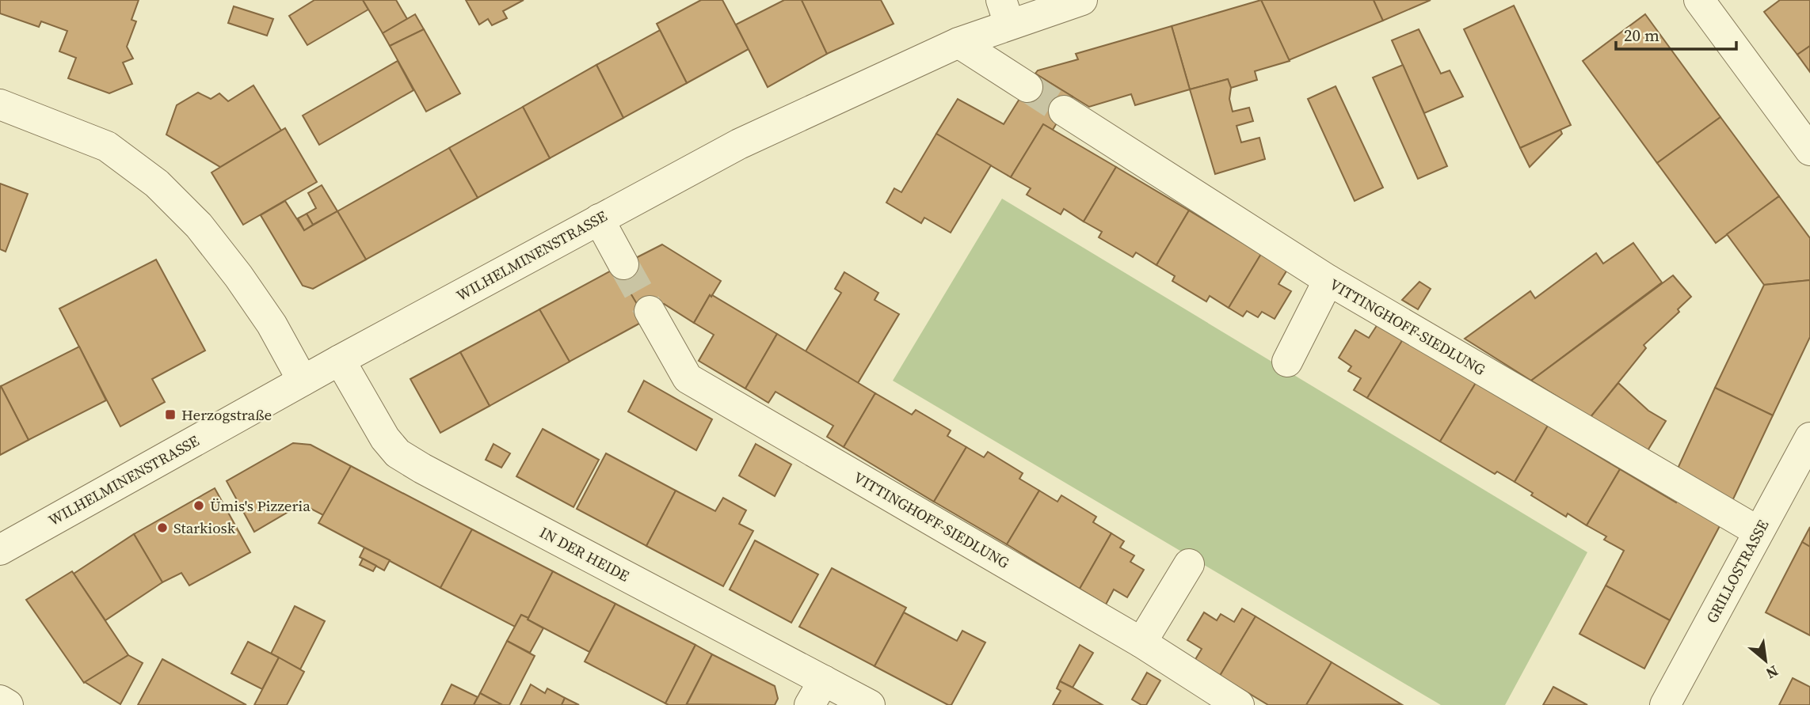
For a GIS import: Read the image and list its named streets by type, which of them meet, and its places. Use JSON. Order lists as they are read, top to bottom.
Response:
{
  "streets": {
    "street": [
      "WILHELMINENSTRASSE",
      "VITTINGHOFF-SIEDLUNG",
      "IN DER HEIDE",
      "GRILLOSTRASSE"
    ]
  },
  "crossings": [
    ["WILHELMINENSTRASSE", "IN DER HEIDE"],
    ["VITTINGHOFF-SIEDLUNG", "GRILLOSTRASSE"]
  ],
  "places": {
    "transit": ["Herzogstraße"],
    "other": ["Ümis's Pizzeria", "Starkiosk"]
  },
  "scale_bar": "20 m",
  "north": "bottom right"
}
